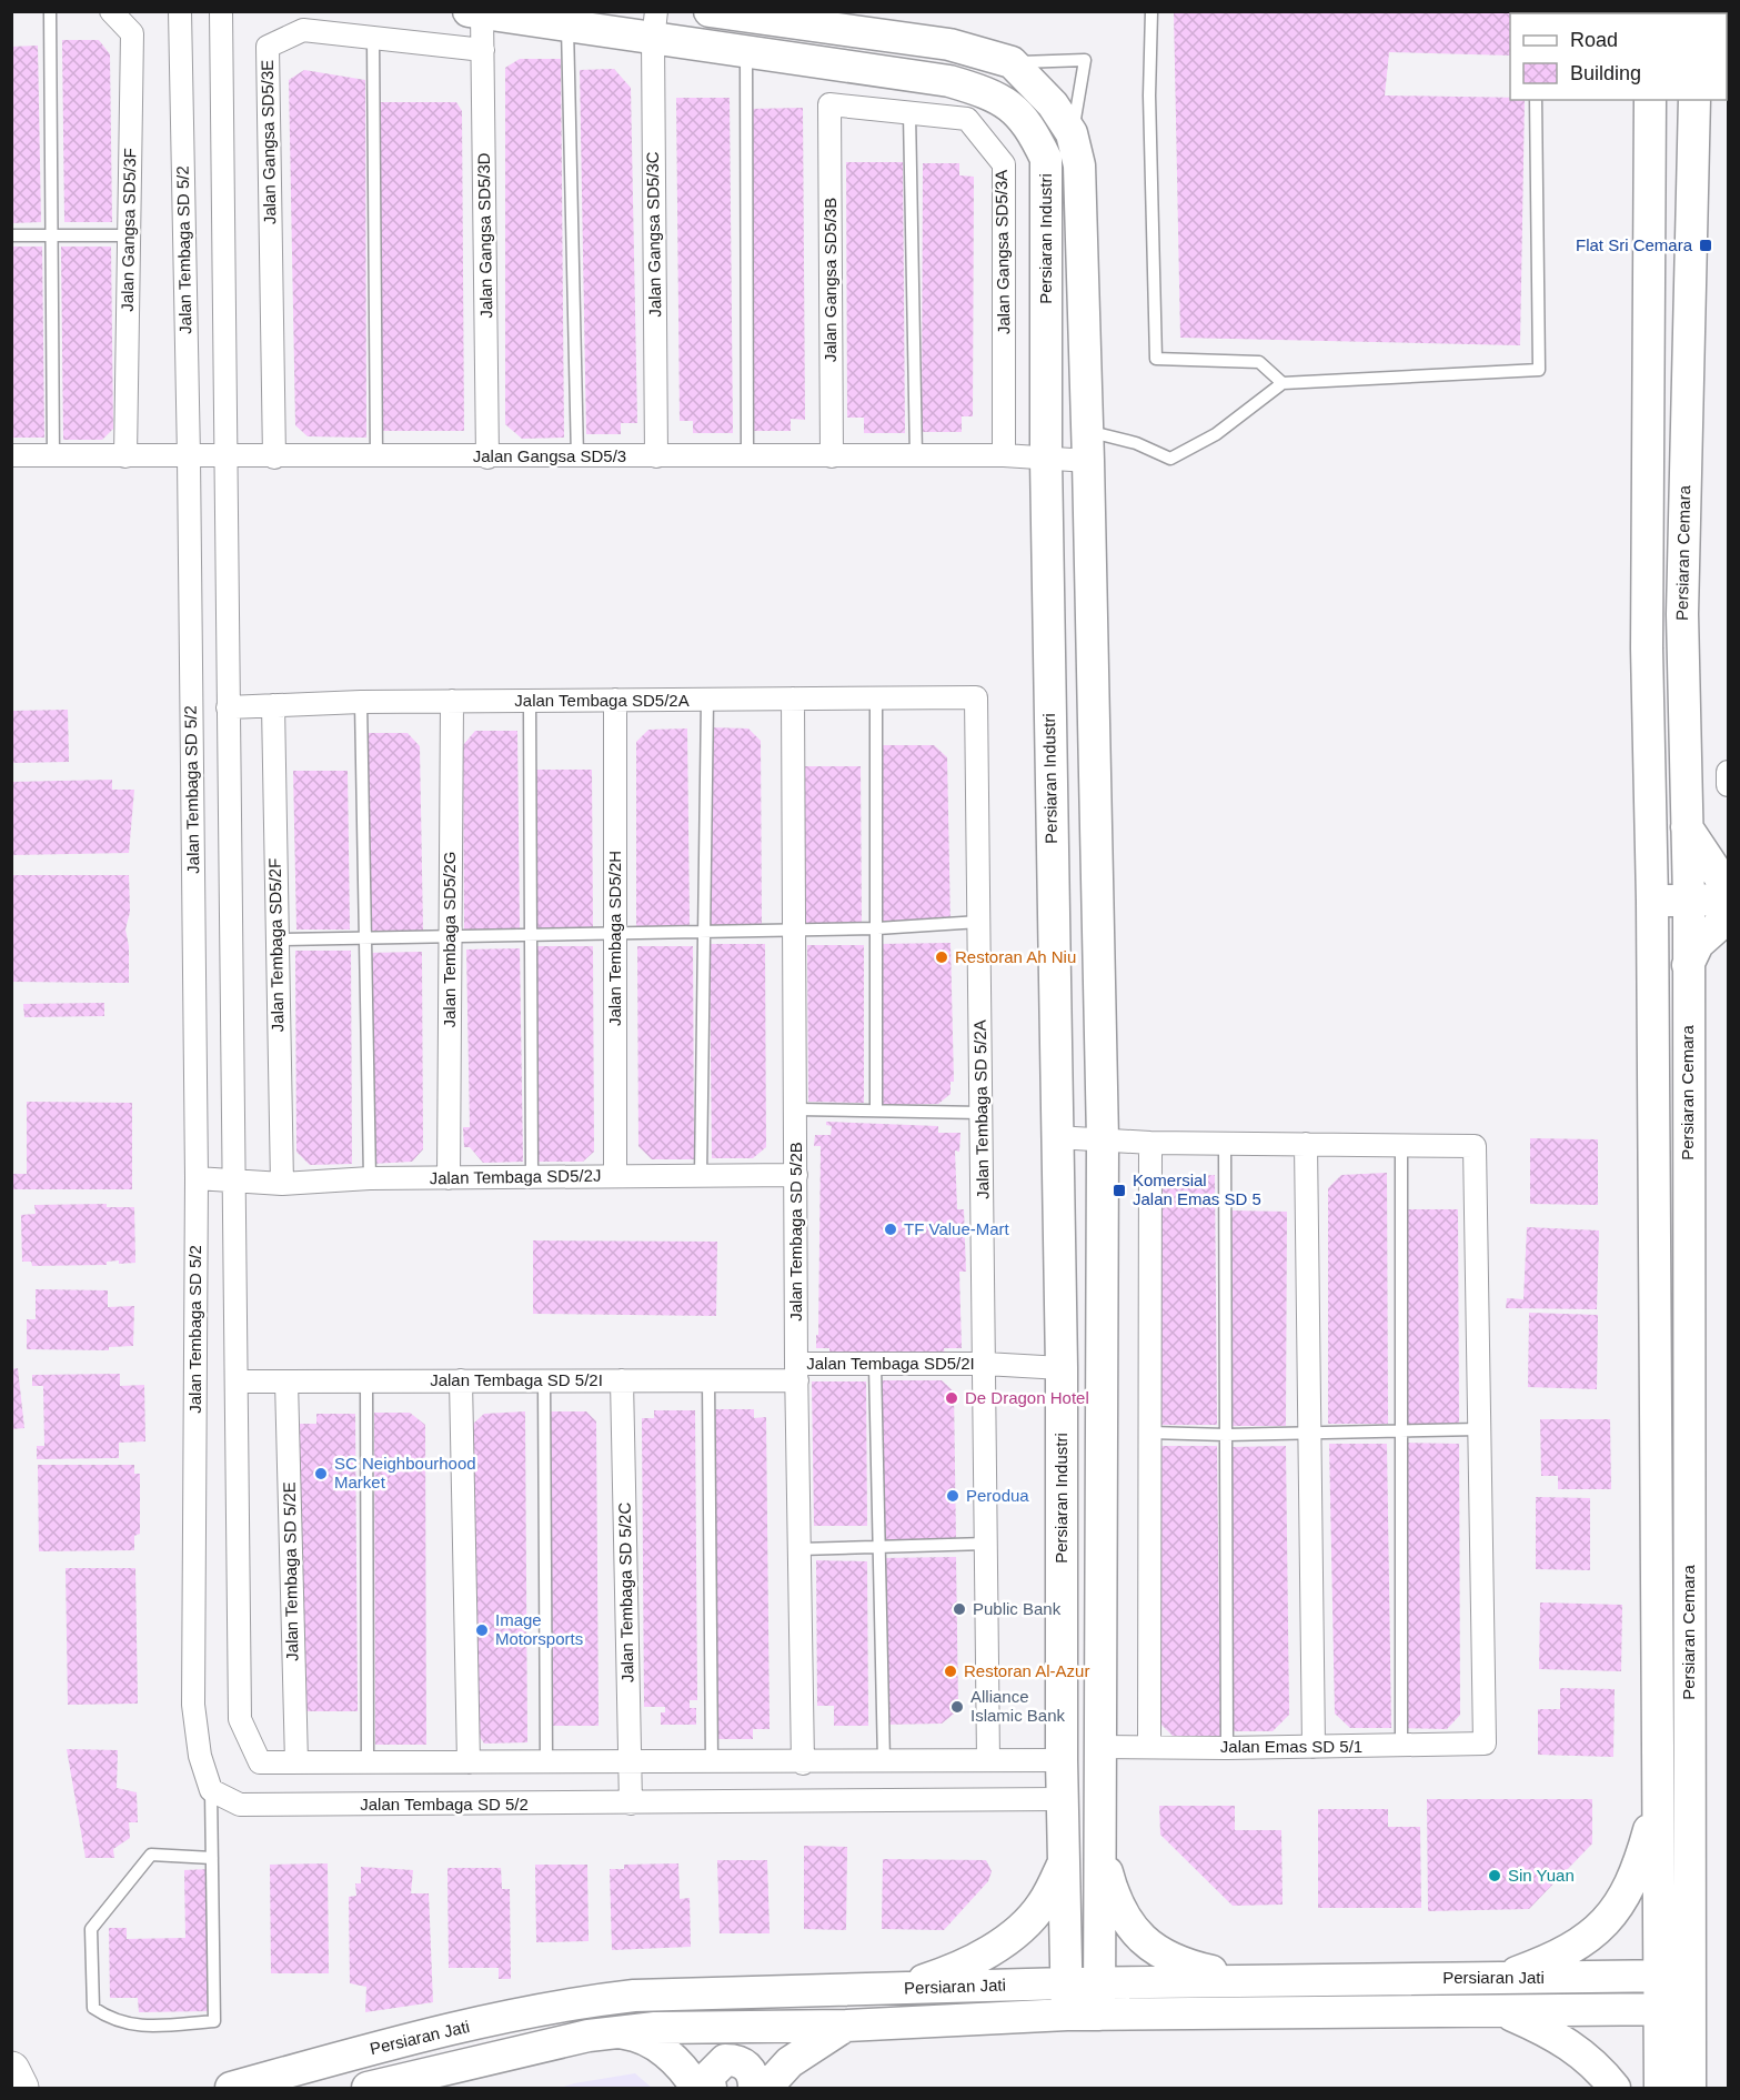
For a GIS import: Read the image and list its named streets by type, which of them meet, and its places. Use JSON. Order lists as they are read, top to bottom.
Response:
{
  "streets": {
    "main road": ["Persiaran Industri", "Persiaran Cemara", "Persiaran Jati"],
    "street": [
      "Jalan Gangsa SD5/3E",
      "Jalan Gangsa SD5/3F",
      "Jalan Gangsa SD5/3C",
      "Jalan Gangsa SD5/3D",
      "Jalan Tembaga SD 5/2",
      "Jalan Gangsa SD5/3A",
      "Jalan Gangsa SD5/3B",
      "Jalan Gangsa SD5/3",
      "Jalan Tembaga SD5/2A",
      "Jalan Tembaga SD5/2H",
      "Jalan Tembaga SD5/2G",
      "Jalan Tembaga SD5/2F",
      "Jalan Tembaga SD 5/2A",
      "Jalan Tembaga SD5/2J",
      "Jalan Tembaga SD 5/2B",
      "Jalan Tembaga SD5/2I",
      "Jalan Tembaga SD 5/2I",
      "Jalan Tembaga SD 5/2E",
      "Jalan Tembaga SD 5/2C",
      "Jalan Emas SD 5/1"
    ]
  },
  "crossings": [
    ["Jalan Gangsa SD5/3E", "Jalan Gangsa SD5/3D"],
    ["Jalan Gangsa SD5/3E", "Jalan Gangsa SD5/3"],
    ["Jalan Gangsa SD5/3F", "Jalan Gangsa SD5/3"],
    ["Jalan Gangsa SD5/3C", "Persiaran Industri"],
    ["Jalan Gangsa SD5/3C", "Jalan Gangsa SD5/3"],
    ["Jalan Gangsa SD5/3D", "Persiaran Industri"],
    ["Jalan Gangsa SD5/3D", "Jalan Gangsa SD5/3"],
    ["Persiaran Industri", "Jalan Tembaga SD 5/2"],
    ["Persiaran Industri", "Jalan Gangsa SD5/3"],
    ["Persiaran Industri", "Jalan Tembaga SD5/2I"],
    ["Persiaran Industri", "Jalan Emas SD 5/1"],
    ["Persiaran Industri", "Persiaran Jati"],
    ["Jalan Tembaga SD 5/2", "Jalan Gangsa SD5/3"],
    ["Jalan Tembaga SD 5/2", "Jalan Tembaga SD5/2J"],
    ["Jalan Tembaga SD 5/2", "Jalan Tembaga SD 5/2C"],
    ["Jalan Gangsa SD5/3A", "Jalan Gangsa SD5/3B"],
    ["Jalan Gangsa SD5/3A", "Jalan Gangsa SD5/3"],
    ["Jalan Gangsa SD5/3B", "Jalan Gangsa SD5/3"],
    ["Persiaran Cemara", "Persiaran Jati"],
    ["Jalan Tembaga SD5/2A", "Jalan Tembaga SD5/2H"],
    ["Jalan Tembaga SD5/2A", "Jalan Tembaga SD5/2G"],
    ["Jalan Tembaga SD5/2A", "Jalan Tembaga SD5/2F"],
    ["Jalan Tembaga SD5/2A", "Jalan Tembaga SD 5/2A"],
    ["Jalan Tembaga SD5/2A", "Jalan Tembaga SD 5/2B"],
    ["Jalan Tembaga SD5/2H", "Jalan Tembaga SD5/2J"],
    ["Jalan Tembaga SD5/2G", "Jalan Tembaga SD5/2J"],
    ["Jalan Tembaga SD5/2F", "Jalan Tembaga SD5/2J"],
    ["Jalan Tembaga SD 5/2A", "Jalan Tembaga SD5/2I"],
    ["Jalan Tembaga SD5/2J", "Jalan Tembaga SD 5/2B"],
    ["Jalan Tembaga SD 5/2B", "Jalan Tembaga SD5/2I"],
    ["Jalan Tembaga SD 5/2B", "Jalan Tembaga SD 5/2I"],
    ["Jalan Tembaga SD5/2I", "Jalan Tembaga SD 5/2I"],
    ["Jalan Tembaga SD 5/2I", "Jalan Tembaga SD 5/2E"],
    ["Jalan Tembaga SD 5/2I", "Jalan Tembaga SD 5/2C"]
  ],
  "places": {
    "transit": ["Flat Sri Cemara", "Komersial Jalan Emas SD 5"],
    "other": [
      "Restoran Ah Niu",
      "TF Value-Mart",
      "De Dragon Hotel",
      "SC Neighbourhood Market",
      "Perodua",
      "Public Bank",
      "Image Motorsports",
      "Restoran Al-Azur",
      "Alliance Islamic Bank",
      "Sin Yuan"
    ]
  },
  "legend": ["Road", "Building"]
}
